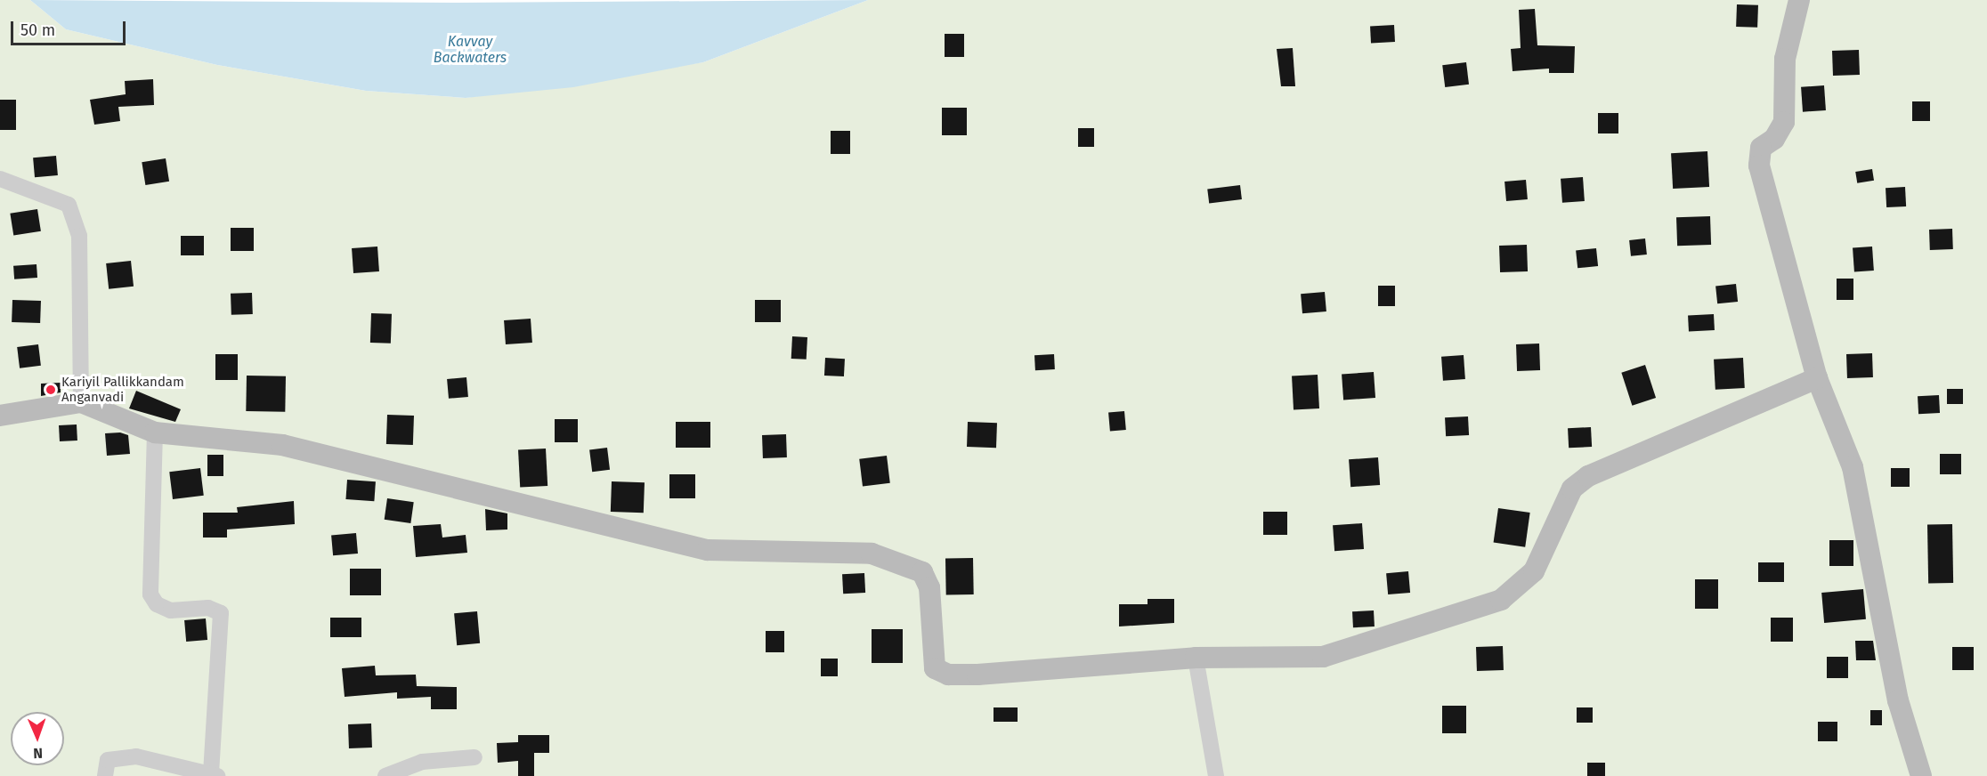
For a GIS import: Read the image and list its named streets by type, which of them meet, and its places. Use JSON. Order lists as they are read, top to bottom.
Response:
{
  "water": ["Kavvay Backwaters"],
  "places": ["Kariyil Pallikkandam Anganvadi"],
  "scale_bar": "50 m",
  "north": "bottom"
}
